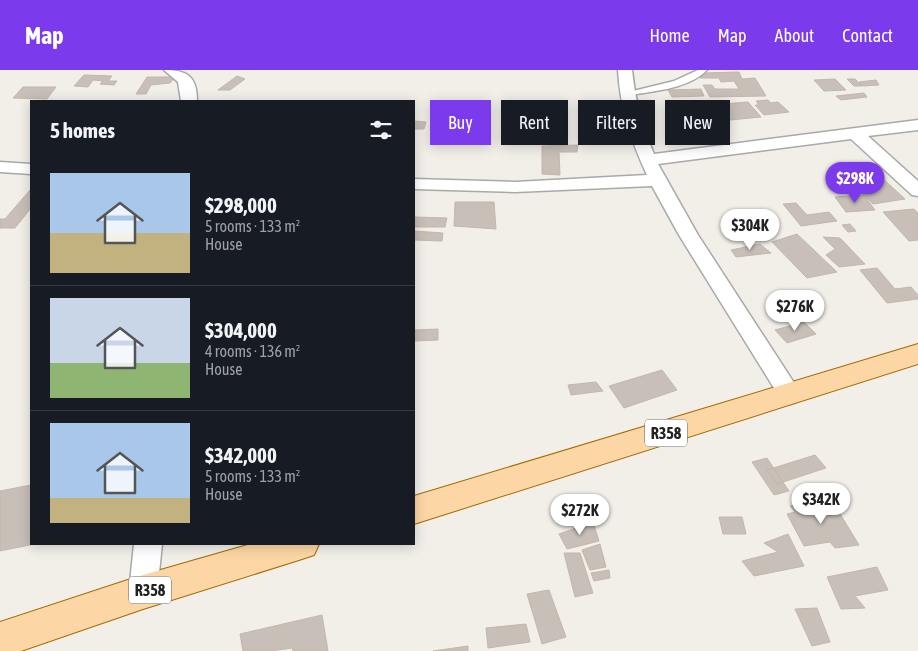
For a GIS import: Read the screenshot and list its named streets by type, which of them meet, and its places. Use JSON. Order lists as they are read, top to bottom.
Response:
{
  "streets": {
    "main road": ["R358"]
  },
  "page": {
    "header": "Map",
    "nav": [
      "Home",
      "Map",
      "About",
      "Contact"
    ],
    "chip": [
      "Buy",
      "Rent",
      "Filters",
      "New"
    ],
    "heading": "5 homes",
    "list": [
      {
        "name": "$298,000",
        "note": "5 rooms · 133 m² · House"
      },
      {
        "name": "$304,000",
        "note": "4 rooms · 136 m² · House"
      },
      {
        "name": "$342,000",
        "note": "5 rooms · 133 m² · House"
      }
    ],
    "price": [
      "$298K",
      "$304K",
      "$276K",
      "$342K",
      "$272K"
    ]
  }
}
